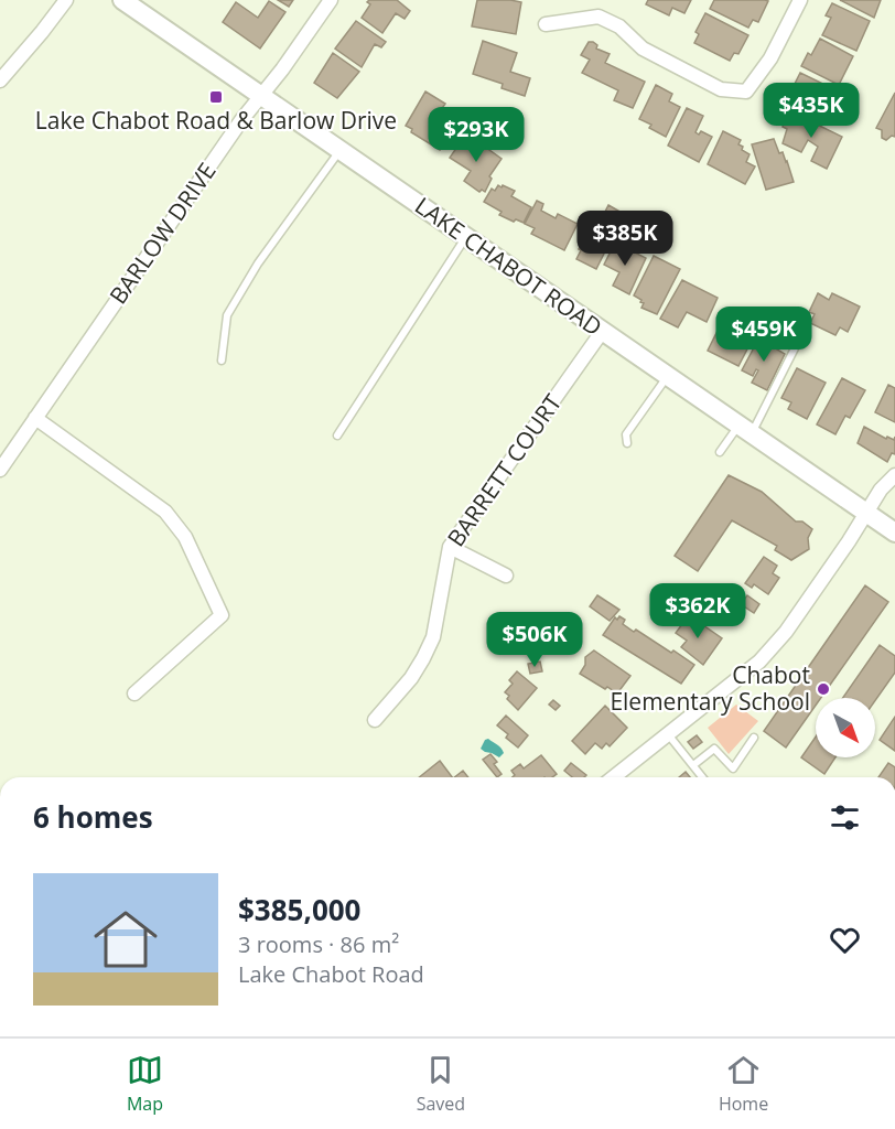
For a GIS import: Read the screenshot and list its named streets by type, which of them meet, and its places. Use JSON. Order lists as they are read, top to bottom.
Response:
{
  "streets": {
    "main road": ["LAKE CHABOT ROAD"],
    "street": ["BARLOW DRIVE", "BARRETT COURT"]
  },
  "crossings": [
    ["BARLOW DRIVE", "LAKE CHABOT ROAD"],
    ["LAKE CHABOT ROAD", "BARRETT COURT"]
  ],
  "places": {
    "transit": ["Lake Chabot Road & Barlow Drive"],
    "other": ["Chabot Elementary School"]
  },
  "north": "bottom right",
  "page": {
    "price": [
      "$435K",
      "$293K",
      "$385K",
      "$459K",
      "$362K",
      "$506K"
    ],
    "heading": "6 homes",
    "list": [
      {
        "name": "$385,000",
        "note": "3 rooms · 86 m² · Lake Chabot Road"
      }
    ],
    "tabs": ["Map", "Saved", "Home"]
  }
}
